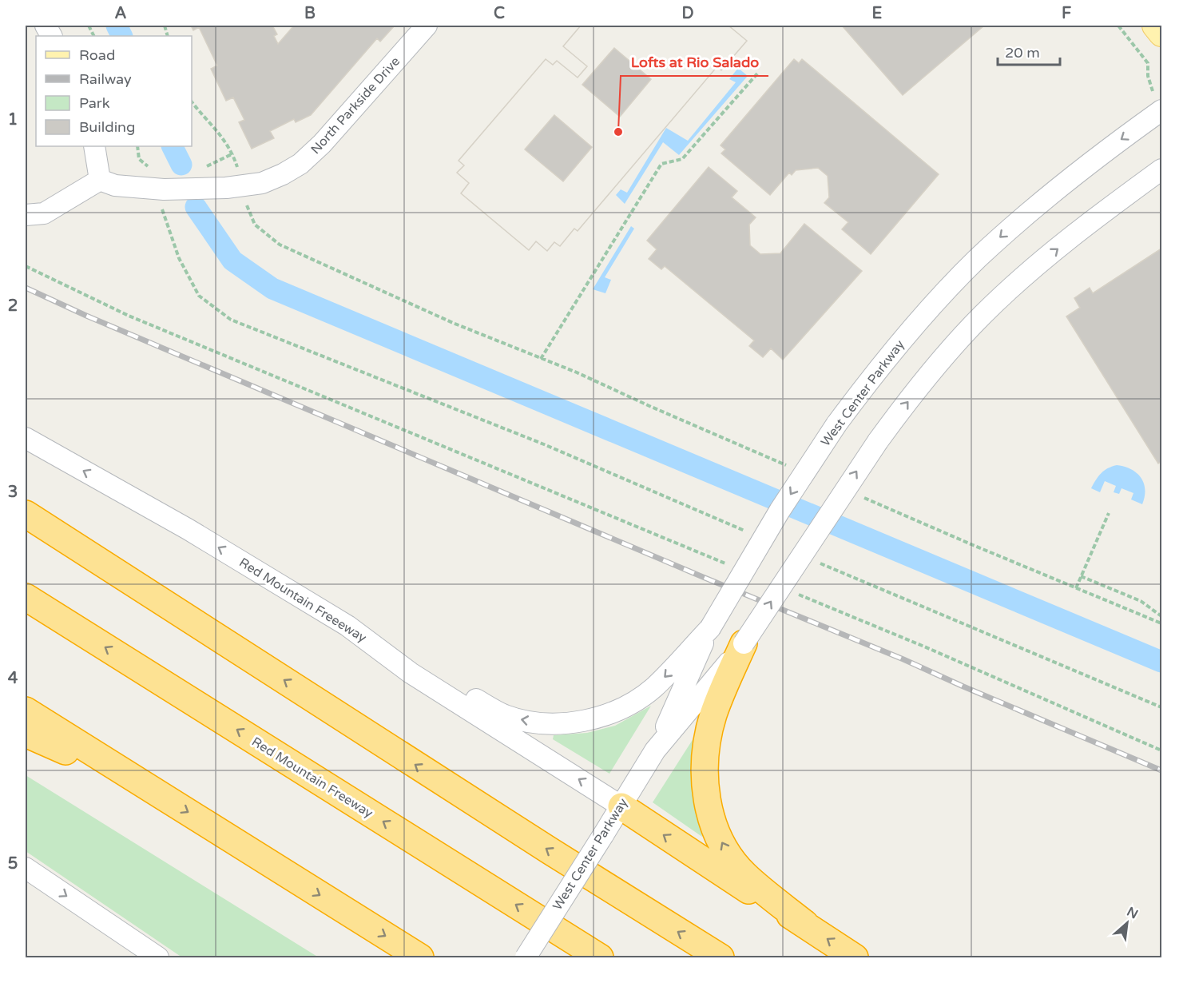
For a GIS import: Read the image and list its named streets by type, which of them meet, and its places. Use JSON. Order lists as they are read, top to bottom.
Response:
{
  "streets": {
    "highway": ["Red Mountain Freeway"],
    "street": ["North Parkside Drive", "West Center Parkway", "Red Mountain Freeeway"]
  },
  "crossings": [
    ["West Center Parkway", "Red Mountain Freeeway"]
  ],
  "one_way": ["Red Mountain Freeeway"],
  "places": ["Lofts at Rio Salado"],
  "legend": [
    "Road",
    "Railway",
    "Park",
    "Building"
  ],
  "scale_bar": "20 m",
  "north": "top right",
  "grid": {
    "columns": [
      "A",
      "B",
      "C",
      "D",
      "E",
      "F"
    ],
    "rows": [
      "1",
      "2",
      "3",
      "4",
      "5"
    ]
  }
}
